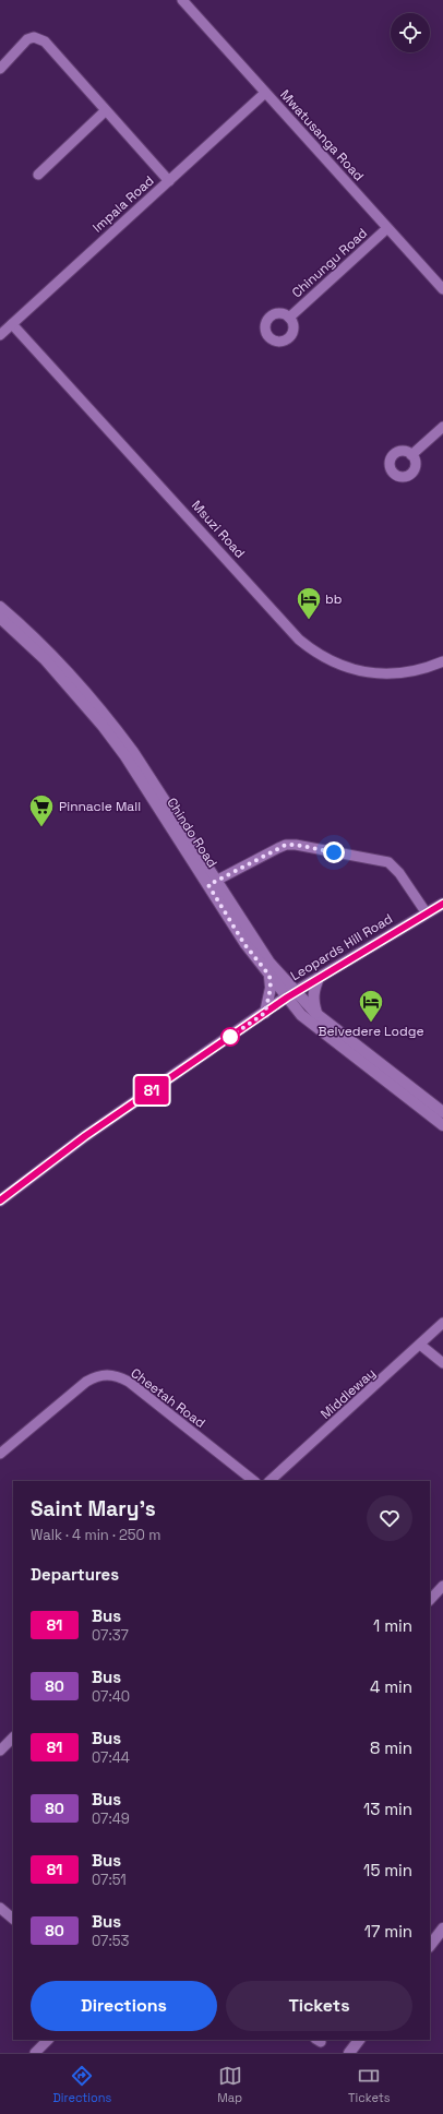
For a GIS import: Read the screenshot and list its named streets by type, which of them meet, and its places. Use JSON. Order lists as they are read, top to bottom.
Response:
{
  "streets": {
    "main road": ["Chindo Road", "Leopards Hill Road"],
    "street": [
      "Mwatusanga Road",
      "Impala Road",
      "Chinungu Road",
      "Msuzi Road",
      "Middleway",
      "Cheetah Road"
    ]
  },
  "crossings": [
    ["Mwatusanga Road", "Impala Road"],
    ["Mwatusanga Road", "Chinungu Road"],
    ["Impala Road", "Msuzi Road"],
    ["Chindo Road", "Leopards Hill Road"]
  ],
  "places": {
    "hotel": ["bb", "Belvedere Lodge"],
    "supermarket": ["Pinnacle Mall"]
  },
  "lines": ["bus line 81"],
  "page": {
    "on_map": "81",
    "heading": [
      ["Saint Mary's", "Walk · 4 min · 250 m"],
      "Departures"
    ],
    "list": [
      {
        "mark": "81",
        "name": "Bus",
        "note": "07:37",
        "value": "1 min"
      },
      {
        "mark": "80",
        "name": "Bus",
        "note": "07:40",
        "value": "4 min"
      },
      {
        "mark": "81",
        "name": "Bus",
        "note": "07:44",
        "value": "8 min"
      },
      {
        "mark": "80",
        "name": "Bus",
        "note": "07:49",
        "value": "13 min"
      },
      {
        "mark": "81",
        "name": "Bus",
        "note": "07:51",
        "value": "15 min"
      },
      {
        "mark": "80",
        "name": "Bus",
        "note": "07:53",
        "value": "17 min"
      }
    ],
    "buttons": ["Directions", "Tickets"],
    "tabs": ["Directions", "Map", "Tickets"]
  }
}
